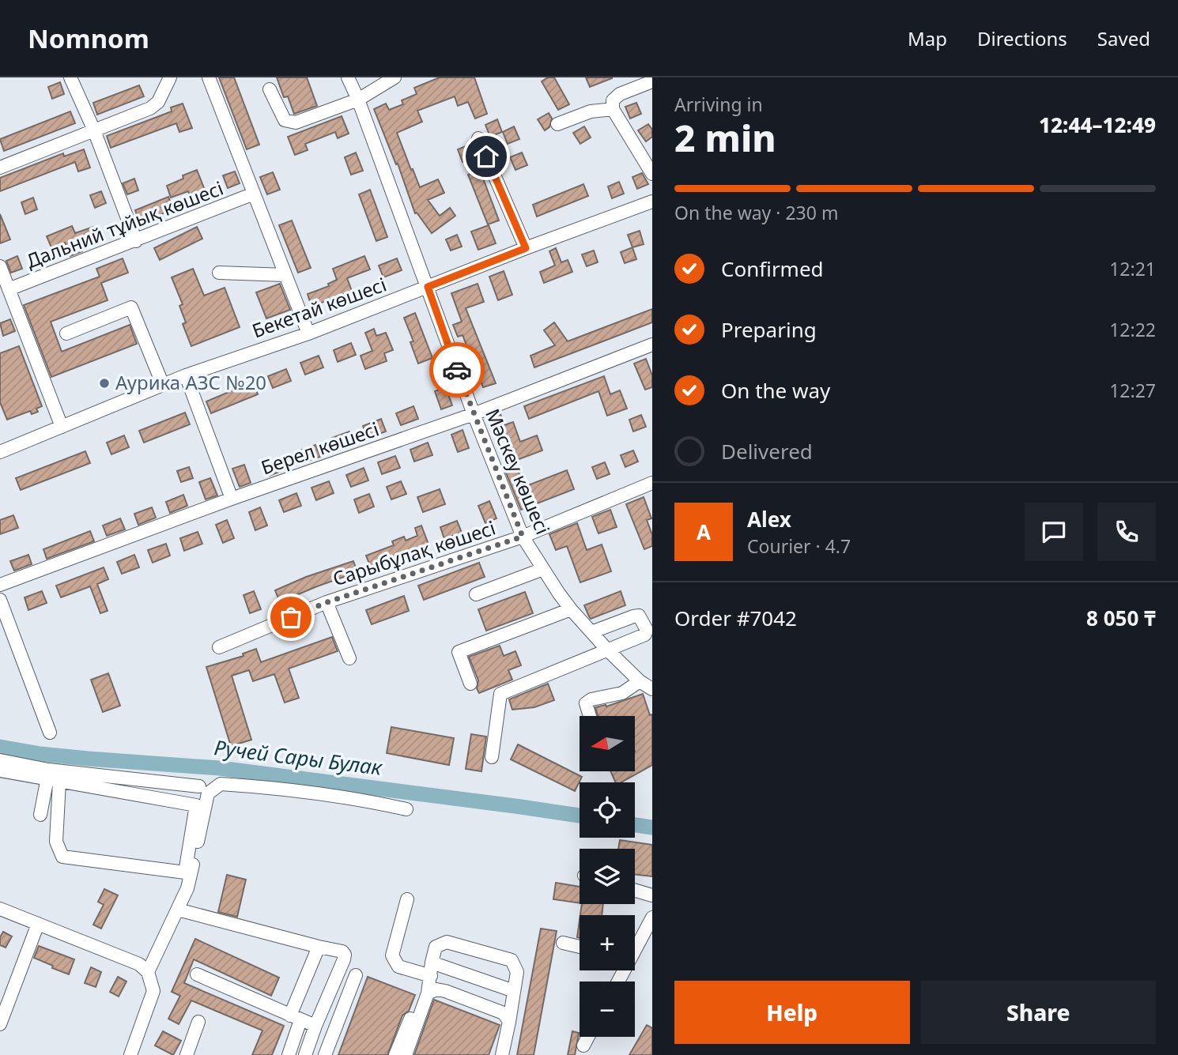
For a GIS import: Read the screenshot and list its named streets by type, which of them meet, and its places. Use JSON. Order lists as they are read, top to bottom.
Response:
{
  "streets": {
    "street": [
      "Дальний тұйық көшесі",
      "Бекетай көшесі",
      "Берел көшесі",
      "Мәскеу көшесі",
      "Сарыбұлақ көшесі"
    ]
  },
  "crossings": [
    ["Бекетай көшесі", "Мәскеу көшесі"],
    ["Берел көшесі", "Мәскеу көшесі"],
    ["Мәскеу көшесі", "Сарыбұлақ көшесі"]
  ],
  "water": ["Ручей Сары Булак"],
  "places": ["Аурика АЗС №20"],
  "north": "left",
  "page": {
    "header": "Nomnom",
    "nav": ["Map", "Directions", "Saved"],
    "heading": ["2 min", "Arriving in", "12:44–12:49"],
    "panel": [
      "Alex",
      "Courier · 4.7",
      "Order #7042",
      "8 050 ₸"
    ],
    "bar": "On the way · 230 m",
    "list": [
      ["Confirmed", "12:21"],
      ["Preparing", "12:22"],
      ["On the way", "12:27"],
      "Delivered"
    ],
    "round": "A",
    "map_buttons": ["+", "−"],
    "buttons": ["Help", "Share"]
  }
}
